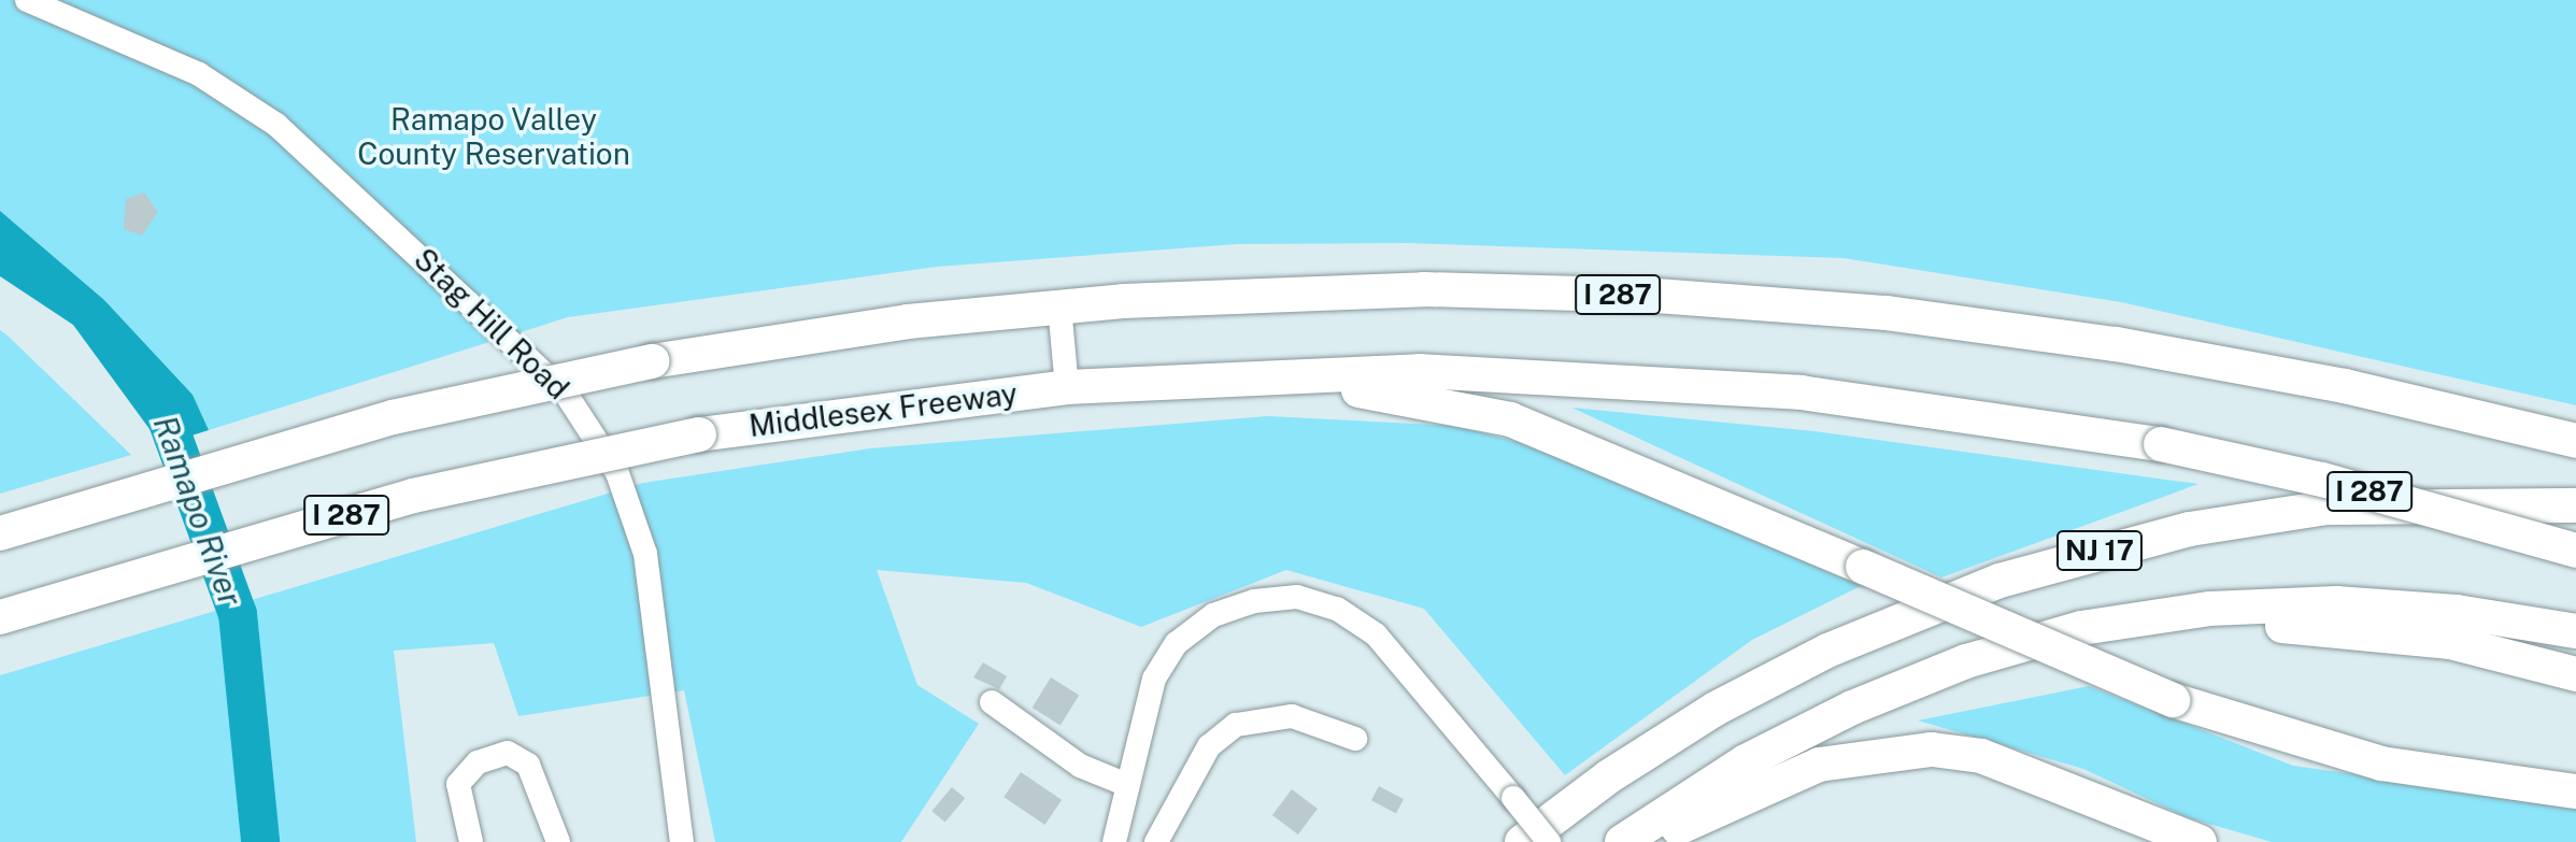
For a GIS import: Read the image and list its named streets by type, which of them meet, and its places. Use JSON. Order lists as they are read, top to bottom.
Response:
{
  "streets": {
    "highway": ["I 287", "Middlesex Freeway", "NJ 17"],
    "street": ["Stag Hill Road"]
  },
  "crossings": [
    ["I 287", "Middlesex Freeway"]
  ],
  "water": ["Ramapo River"],
  "parks": ["Ramapo Valley County Reservation"]
}
